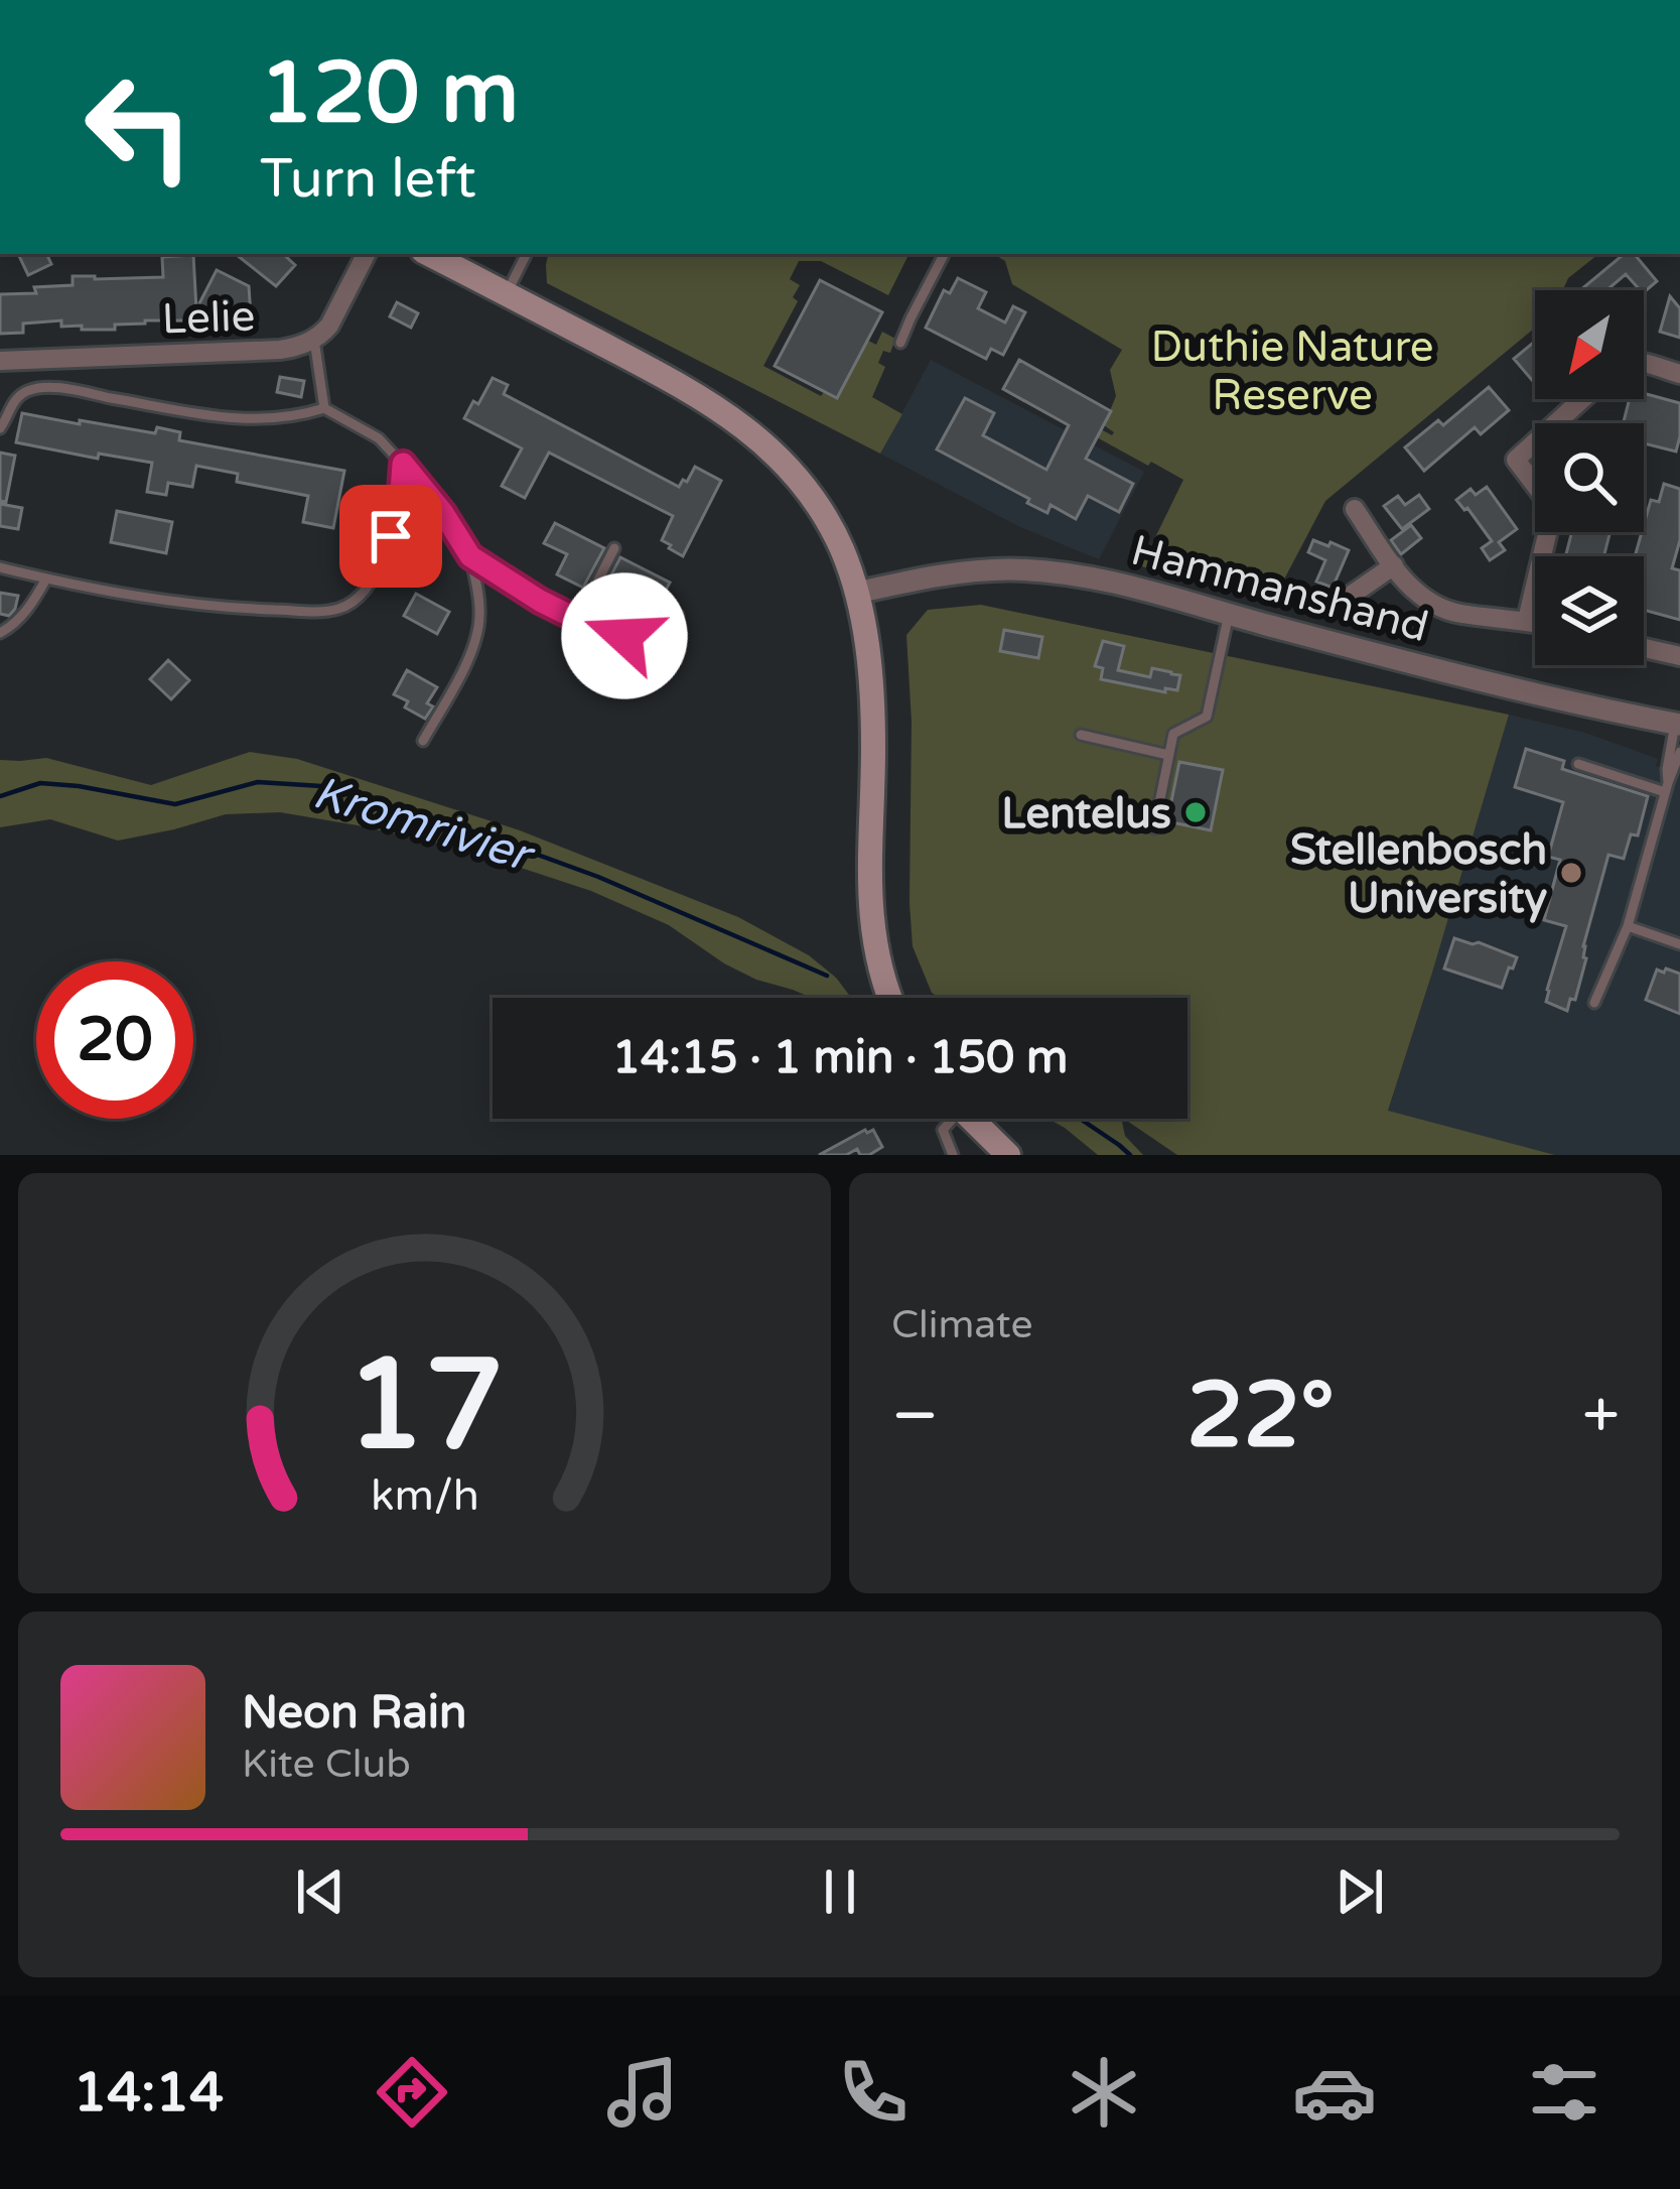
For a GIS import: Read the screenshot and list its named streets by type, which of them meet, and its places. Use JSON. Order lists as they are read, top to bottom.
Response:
{
  "streets": {
    "street": ["Lelie", "Hammanshand"]
  },
  "water": ["Kromrivier"],
  "parks": ["Duthie Nature Reserve"],
  "places": ["Lentelus", "Stellenbosch University"],
  "north": "bottom left",
  "page": {
    "turn": ["120 m", "Turn left"],
    "limit": "20",
    "trip": "14:15 · 1 min · 150 m",
    "tile": "Climate",
    "heat": ["−", "22°", "+"],
    "song": ["Neon Rain", "Kite Club"],
    "tabs": "14:14",
    "gauge": ["17", "km/h"]
  }
}
